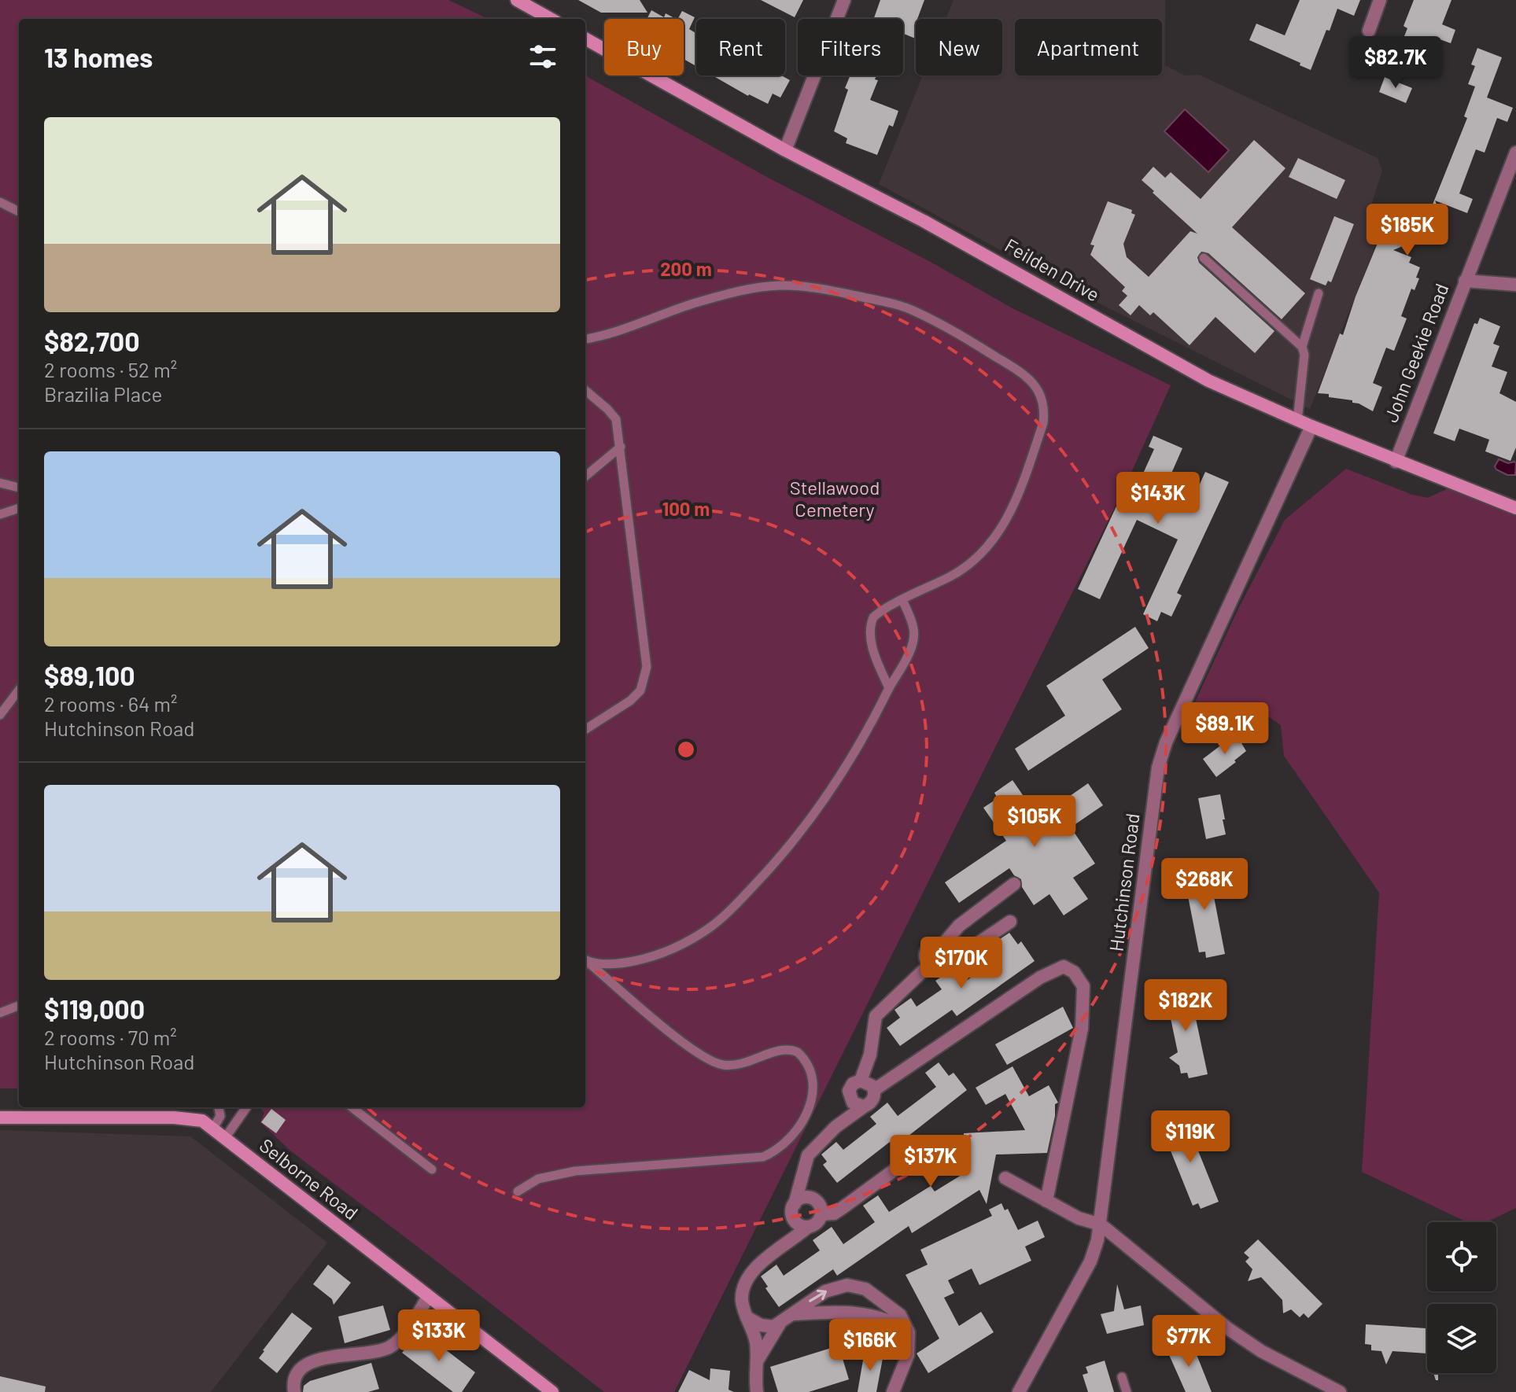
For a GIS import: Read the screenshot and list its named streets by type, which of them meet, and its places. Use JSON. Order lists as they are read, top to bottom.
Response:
{
  "streets": {
    "street": [
      "Feilden Drive",
      "John Geekie Road",
      "Hutchinson Road",
      "Selborne Road"
    ]
  },
  "crossings": [
    ["Feilden Drive", "John Geekie Road"],
    ["Feilden Drive", "Hutchinson Road"]
  ],
  "parks": ["Stellawood Cemetery"],
  "page": {
    "chip": [
      "Buy",
      "Rent",
      "Filters",
      "New",
      "Apartment"
    ],
    "heading": "13 homes",
    "price": [
      "$82.7K",
      "$185K",
      "$143K",
      "$89.1K",
      "$105K",
      "$268K",
      "$170K",
      "$182K",
      "$119K",
      "$137K",
      "$133K",
      "$77K",
      "$166K"
    ],
    "list": [
      {
        "name": "$82,700",
        "note": "2 rooms · 52 m² · Brazilia Place"
      },
      {
        "name": "$89,100",
        "note": "2 rooms · 64 m² · Hutchinson Road"
      },
      {
        "name": "$119,000",
        "note": "2 rooms · 70 m² · Hutchinson Road"
      }
    ]
  },
  "rings": ["200 m", "100 m"]
}
